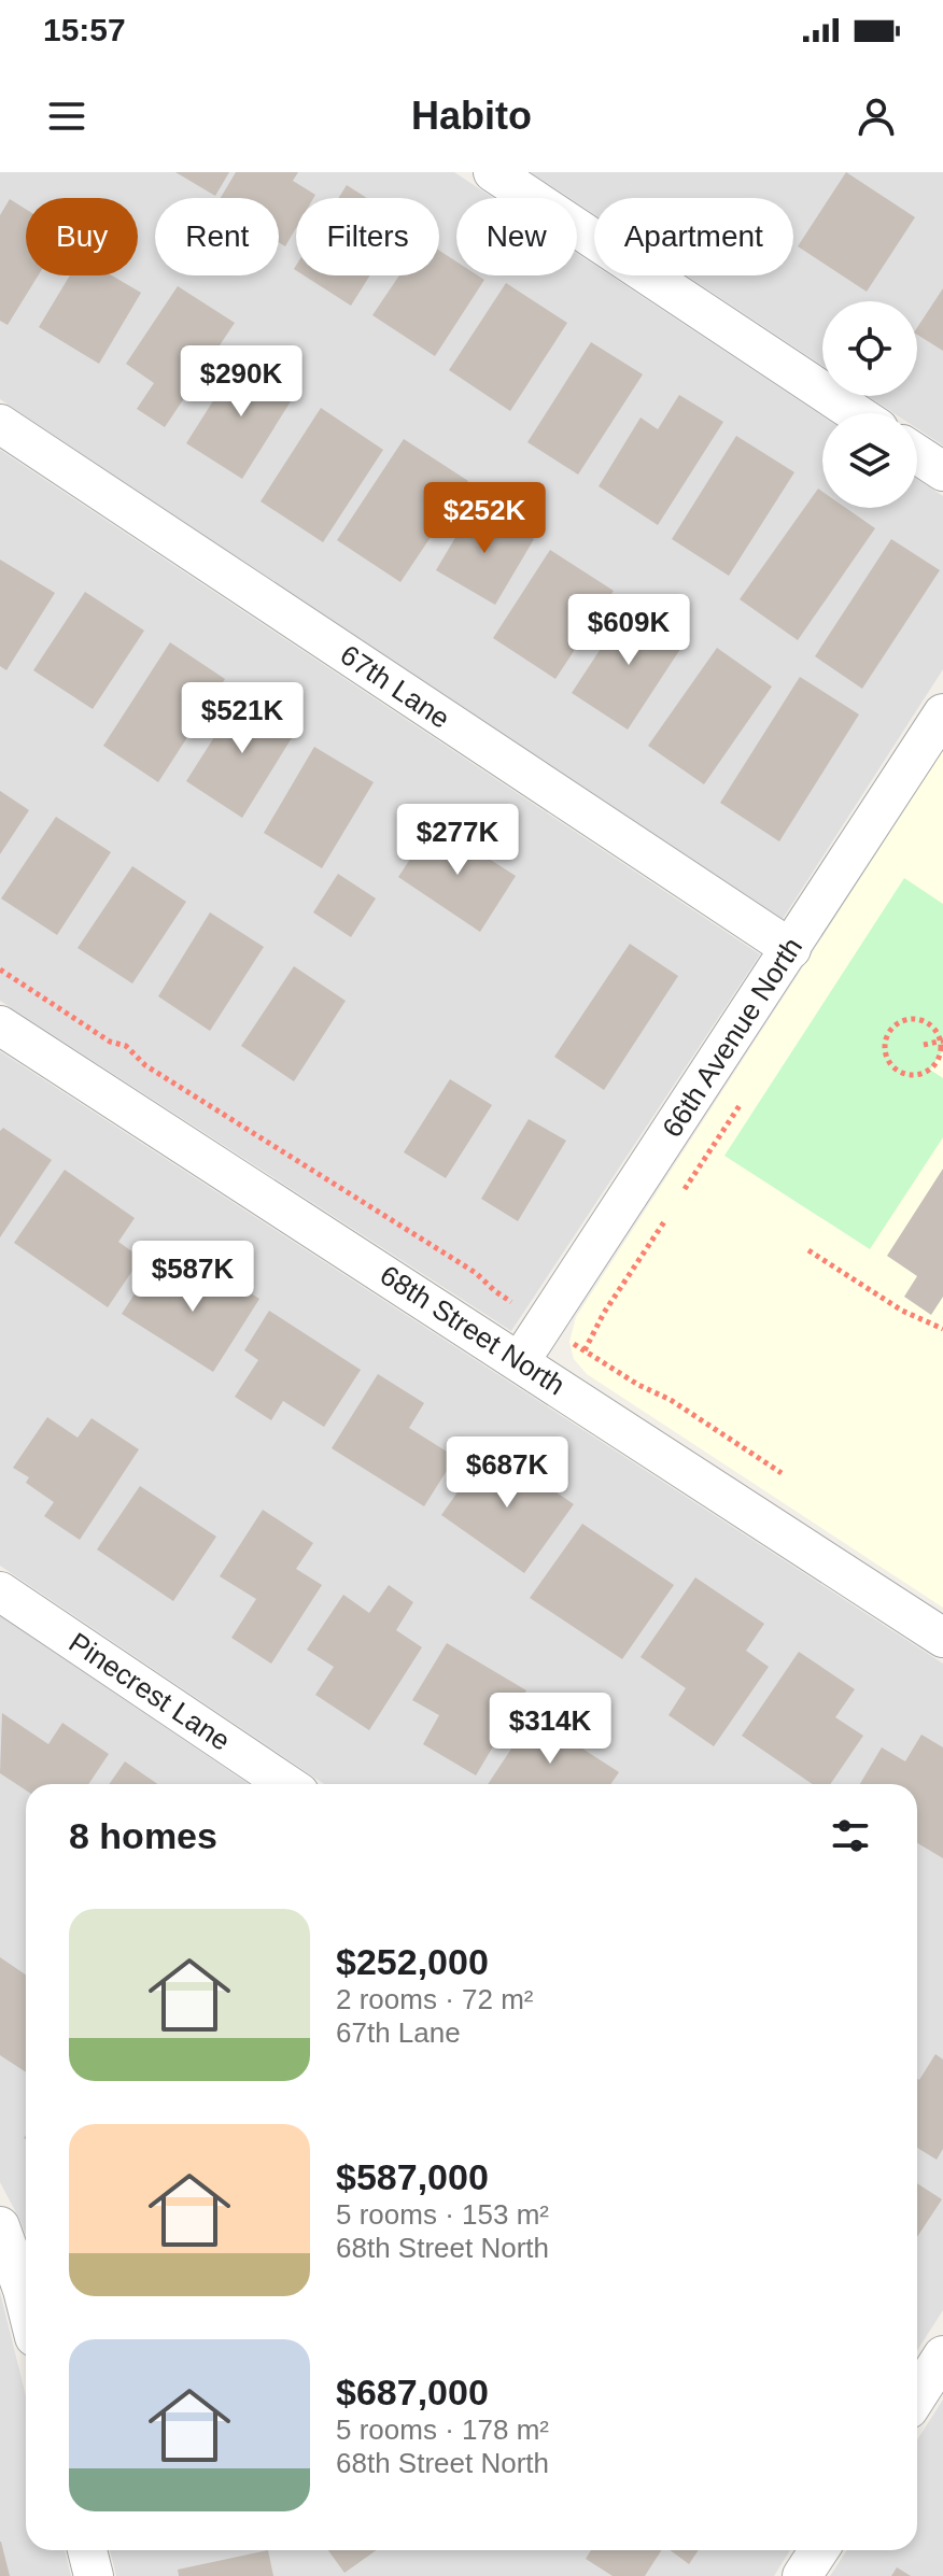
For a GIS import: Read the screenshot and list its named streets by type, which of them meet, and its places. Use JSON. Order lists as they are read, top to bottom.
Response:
{
  "streets": {
    "street": [
      "67th Lane",
      "66th Avenue North",
      "68th Street North",
      "Pinecrest Lane"
    ]
  },
  "crossings": [
    ["67th Lane", "66th Avenue North"],
    ["66th Avenue North", "68th Street North"]
  ],
  "page": {
    "status": "15:57",
    "header": "Habito",
    "chip": [
      "Buy",
      "Rent",
      "Filters",
      "New",
      "Apartment"
    ],
    "price": [
      "$290K",
      "$252K",
      "$609K",
      "$521K",
      "$277K",
      "$587K",
      "$687K",
      "$314K"
    ],
    "heading": "8 homes",
    "list": [
      {
        "name": "$252,000",
        "note": "2 rooms · 72 m² · 67th Lane"
      },
      {
        "name": "$587,000",
        "note": "5 rooms · 153 m² · 68th Street North"
      },
      {
        "name": "$687,000",
        "note": "5 rooms · 178 m² · 68th Street North"
      }
    ]
  }
}
